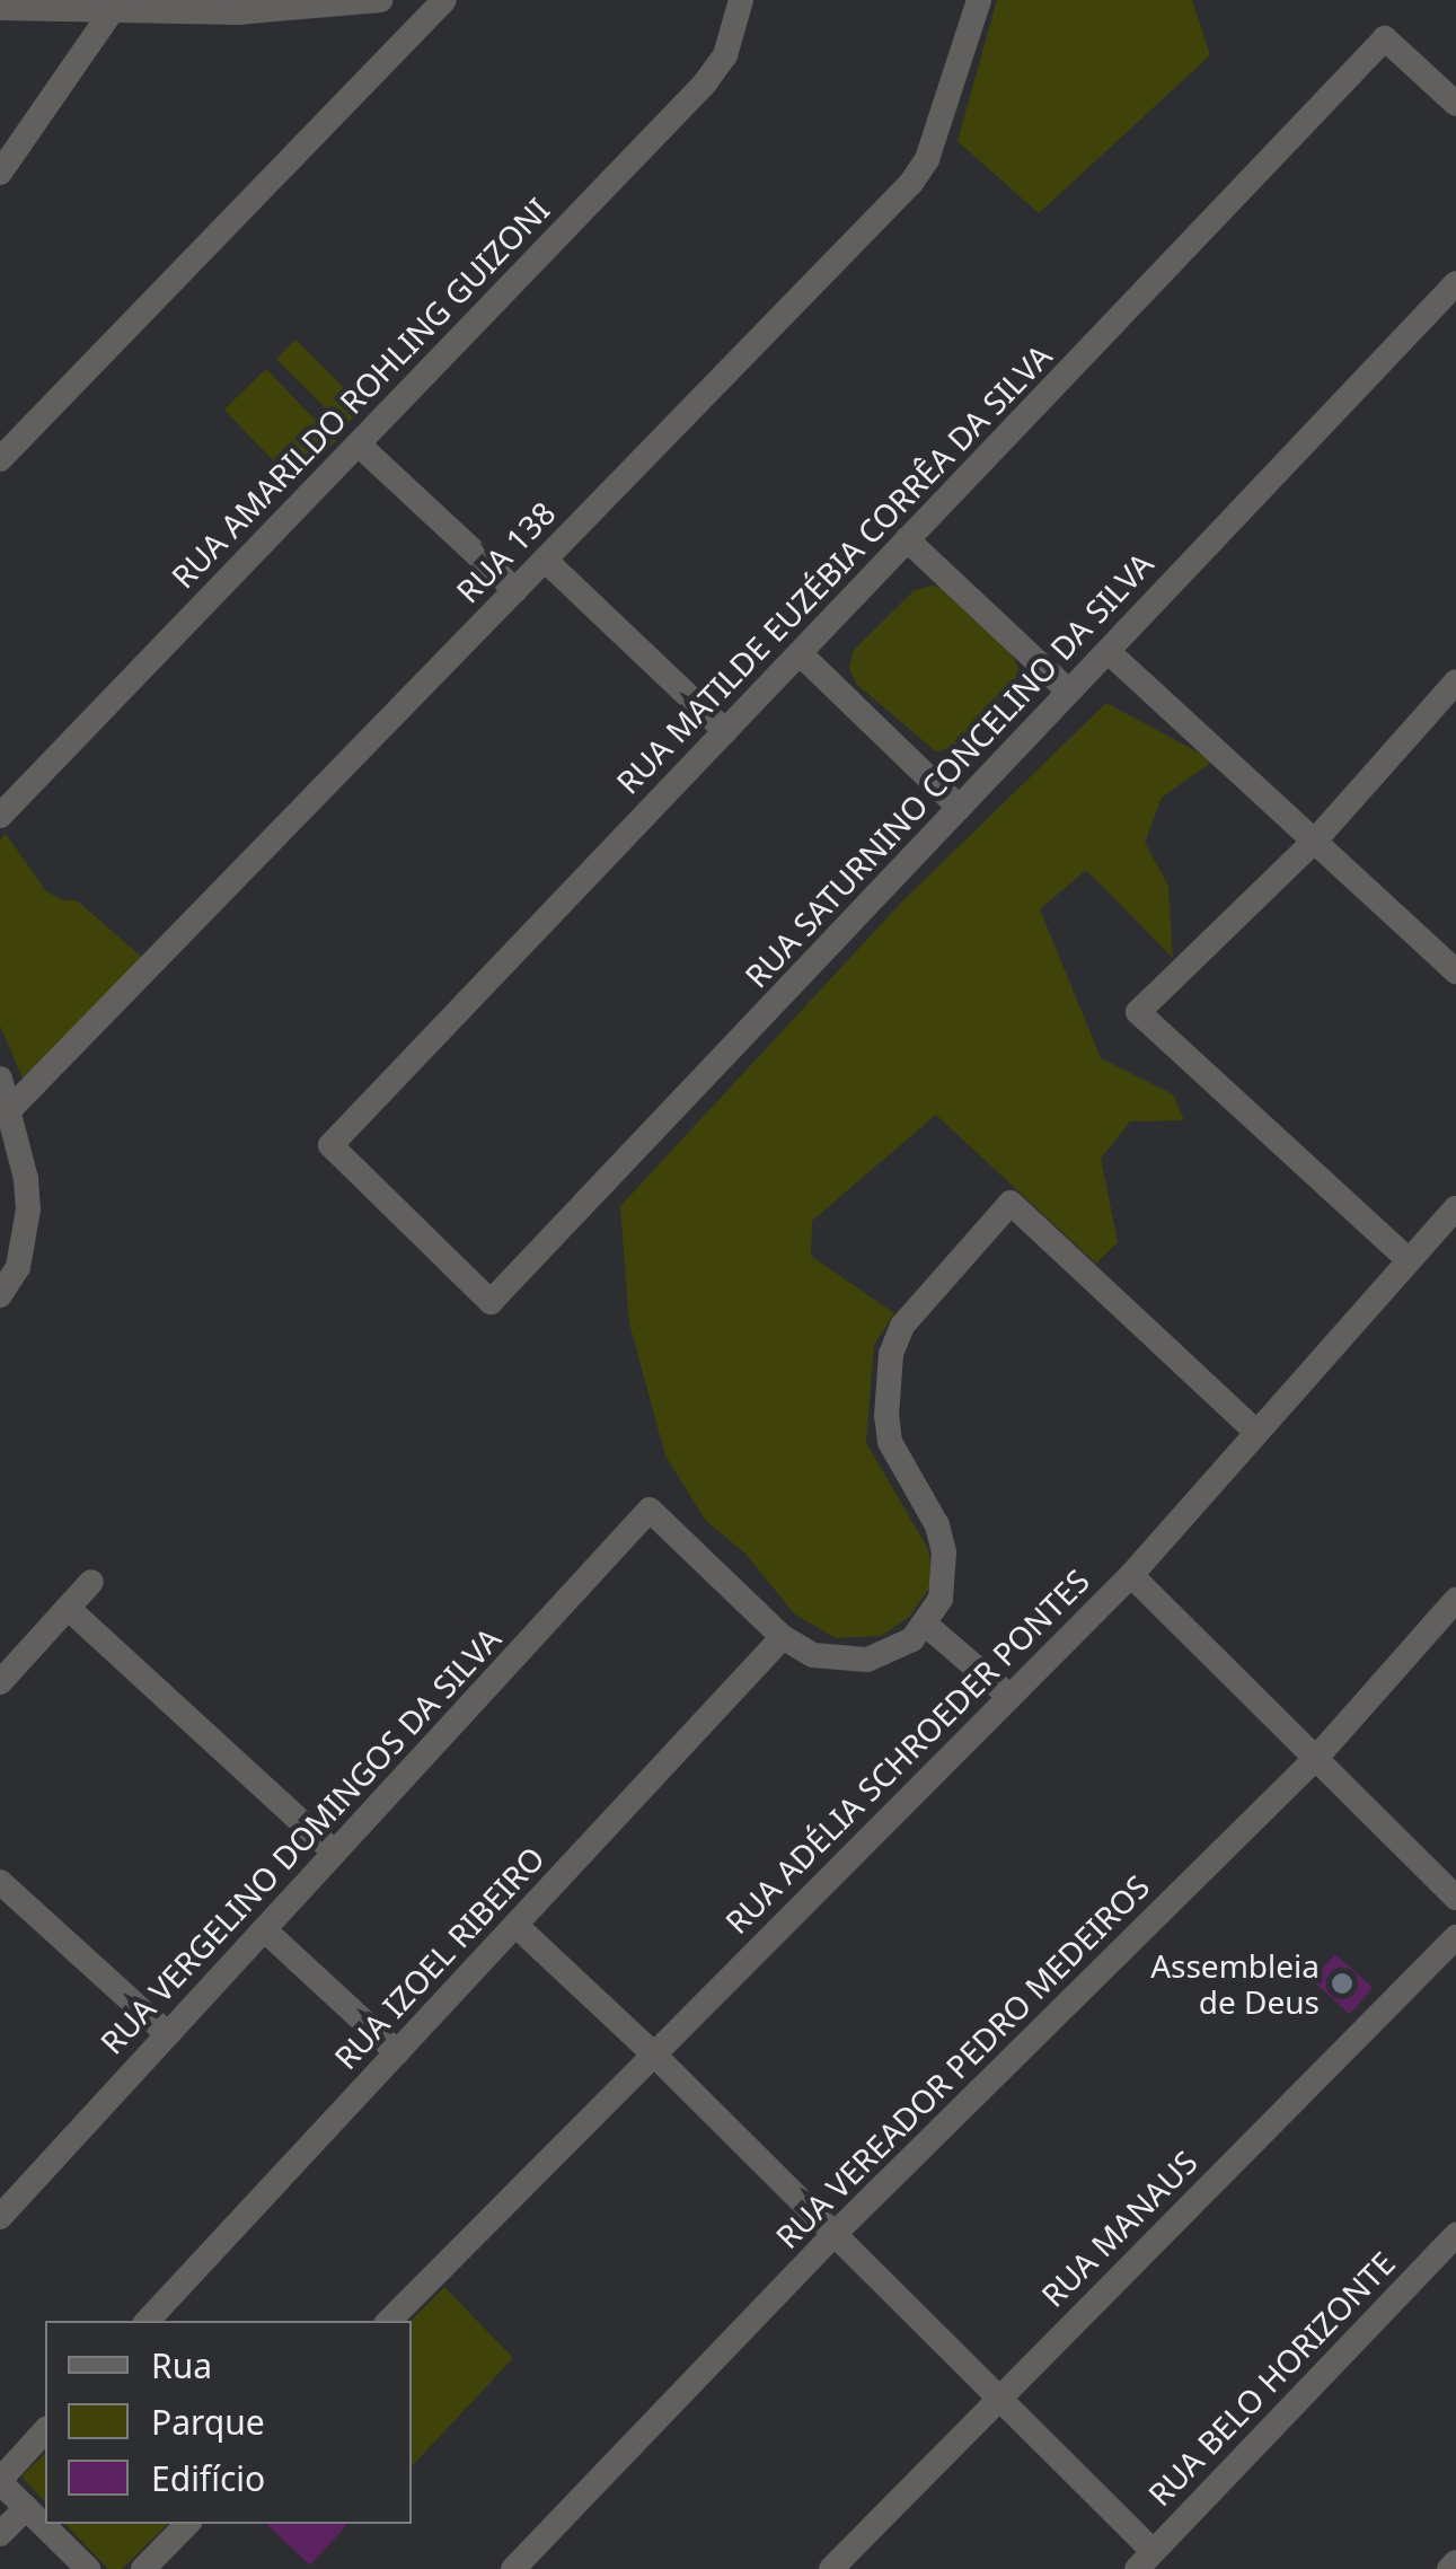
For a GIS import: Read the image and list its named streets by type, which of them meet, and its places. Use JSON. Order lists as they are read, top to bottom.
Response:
{
  "streets": {
    "street": [
      "RUA AMARILDO ROHLING GUIZONI",
      "RUA 138",
      "RUA MATILDE EUZÉBIA CORRÊA DA SILVA",
      "RUA SATURNINO CONCELINO DA SILVA",
      "RUA ADÉLIA SCHROEDER PONTES",
      "RUA VERGELINO DOMINGOS DA SILVA",
      "RUA IZOEL RIBEIRO",
      "RUA VEREADOR PEDRO MEDEIROS",
      "RUA MANAUS",
      "RUA BELO HORIZONTE"
    ]
  },
  "crossings": [
    ["RUA MATILDE EUZÉBIA CORRÊA DA SILVA", "RUA SATURNINO CONCELINO DA SILVA"],
    ["RUA VERGELINO DOMINGOS DA SILVA", "RUA IZOEL RIBEIRO"]
  ],
  "places": ["Assembleia de Deus"],
  "legend": ["Rua", "Parque", "Edifício"]
}
